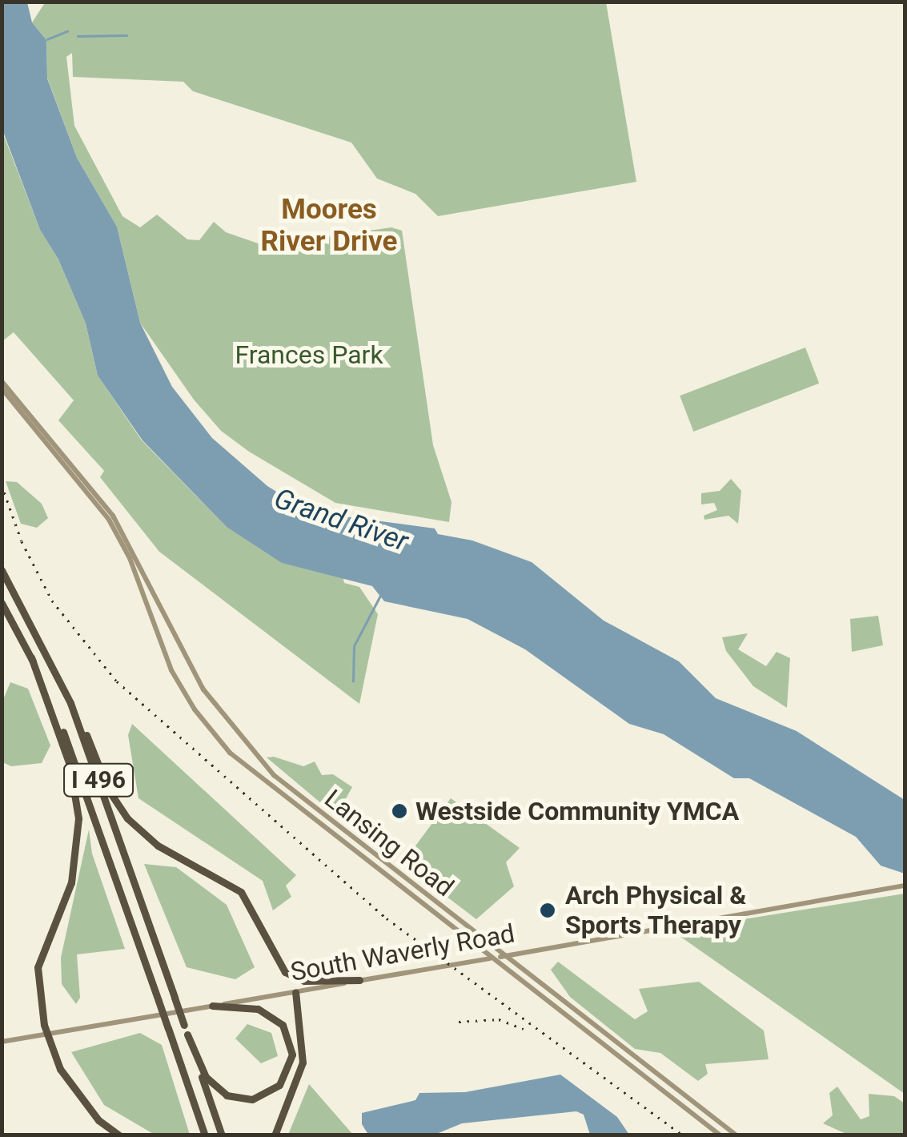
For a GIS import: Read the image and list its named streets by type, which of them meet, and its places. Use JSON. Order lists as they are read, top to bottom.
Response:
{
  "streets": {
    "highway": ["I 496"],
    "main road": ["Lansing Road", "South Waverly Road"]
  },
  "crossings": [
    ["Lansing Road", "South Waverly Road"]
  ],
  "districts": ["Moores River Drive"],
  "water": ["Grand River"],
  "parks": ["Frances Park"],
  "places": ["Westside Community YMCA", "Arch Physical & Sports Therapy"]
}
